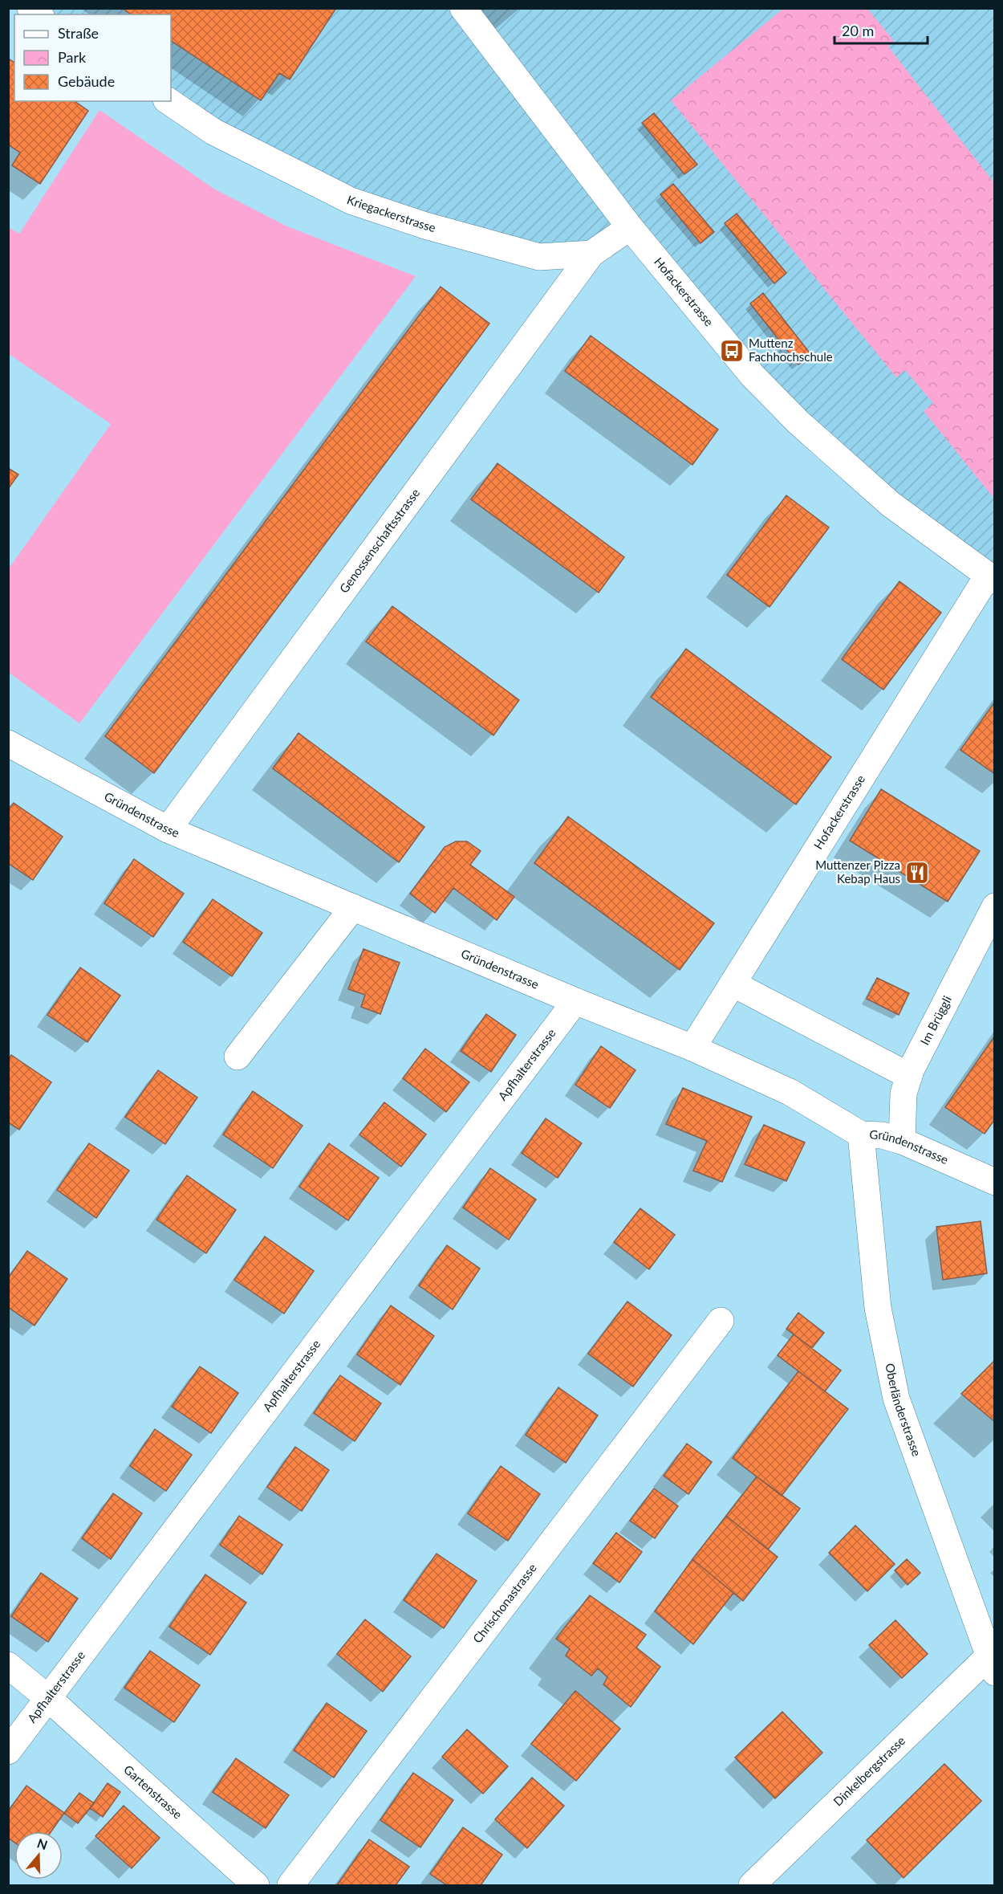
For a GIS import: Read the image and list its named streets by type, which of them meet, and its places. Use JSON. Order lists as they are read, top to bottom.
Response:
{
  "streets": {
    "street": [
      "Kriegackerstrasse",
      "Hofackerstrasse",
      "Genossenschaftsstrasse",
      "Gründenstrasse",
      "Im Brüggli",
      "Apfhalterstrasse",
      "Oberländerstrasse",
      "Chrischonastrasse",
      "Dinkelbergstrasse",
      "Gartenstrasse"
    ]
  },
  "crossings": [
    ["Kriegackerstrasse", "Genossenschaftsstrasse"],
    ["Hofackerstrasse", "Gründenstrasse"],
    ["Genossenschaftsstrasse", "Gründenstrasse"],
    ["Gründenstrasse", "Im Brüggli"],
    ["Gründenstrasse", "Apfhalterstrasse"],
    ["Gründenstrasse", "Oberländerstrasse"],
    ["Apfhalterstrasse", "Gartenstrasse"],
    ["Oberländerstrasse", "Dinkelbergstrasse"]
  ],
  "places": {
    "bus stop": ["Muttenz Fachhochschule"],
    "restaurant": ["Muttenzer Pizza Kebap Haus"]
  },
  "legend": ["Straße", "Park", "Gebäude"],
  "scale_bar": "20 m",
  "north": "top"
}
